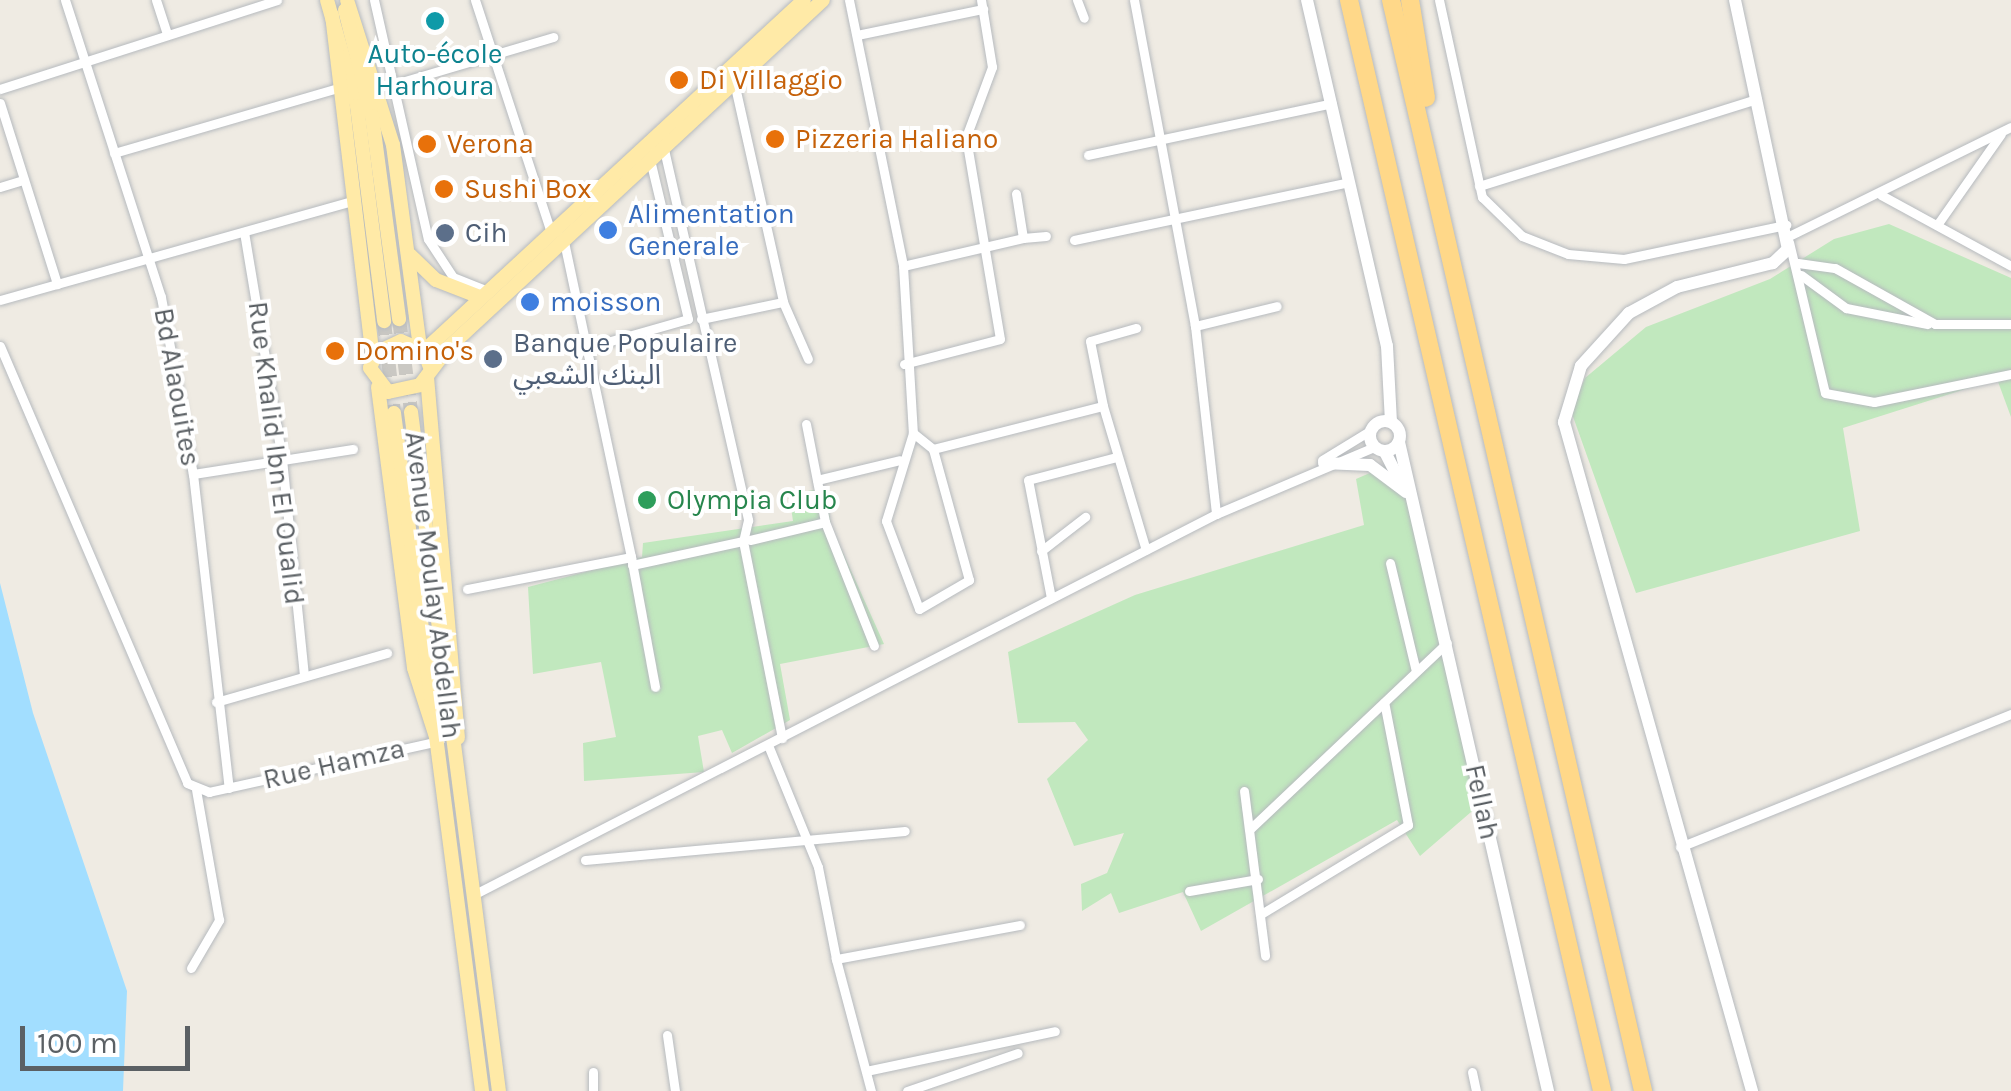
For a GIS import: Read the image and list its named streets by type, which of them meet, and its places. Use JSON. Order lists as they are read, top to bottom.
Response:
{
  "streets": {
    "main road": ["Avenue Moulay Abdellah"],
    "street": [
      "Bd Alaouites",
      "Rue Khalid Ibn El Oualid",
      "Rue Hamza",
      "Fellah"
    ]
  },
  "crossings": [
    ["Bd Alaouites", "Rue Hamza"],
    ["Avenue Moulay Abdellah", "Rue Hamza"]
  ],
  "places": [
    "Auto-école Harhoura",
    "Di Villaggio",
    "Pizzeria Haliano",
    "Verona",
    "Sushi Box",
    "Alimentation Generale",
    "Cih",
    "moisson",
    "Domino's",
    "Banque Populaire البنك الشعبي",
    "Olympia Club"
  ],
  "scale_bar": "100 m"
}
